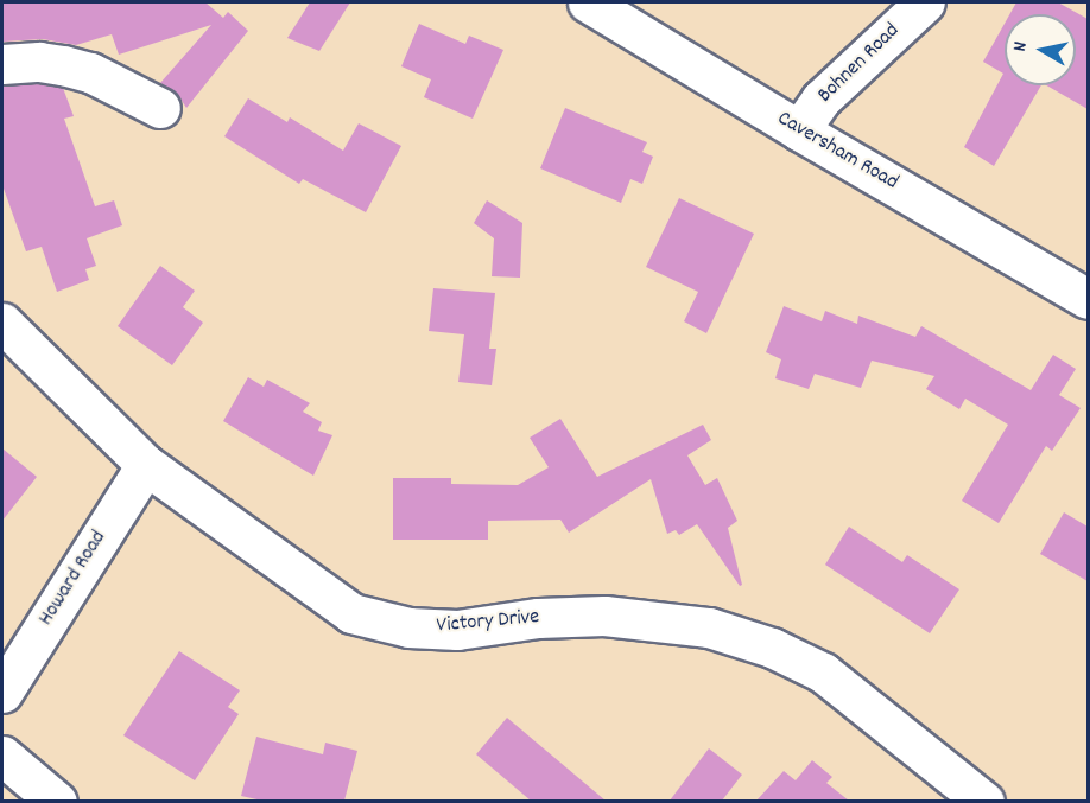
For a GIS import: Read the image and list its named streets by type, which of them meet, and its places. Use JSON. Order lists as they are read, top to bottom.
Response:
{
  "streets": {
    "street": [
      "Bohnen Road",
      "Caversham Road",
      "Howard Road",
      "Victory Drive"
    ]
  },
  "crossings": [
    ["Bohnen Road", "Caversham Road"],
    ["Howard Road", "Victory Drive"]
  ],
  "north": "left"
}
